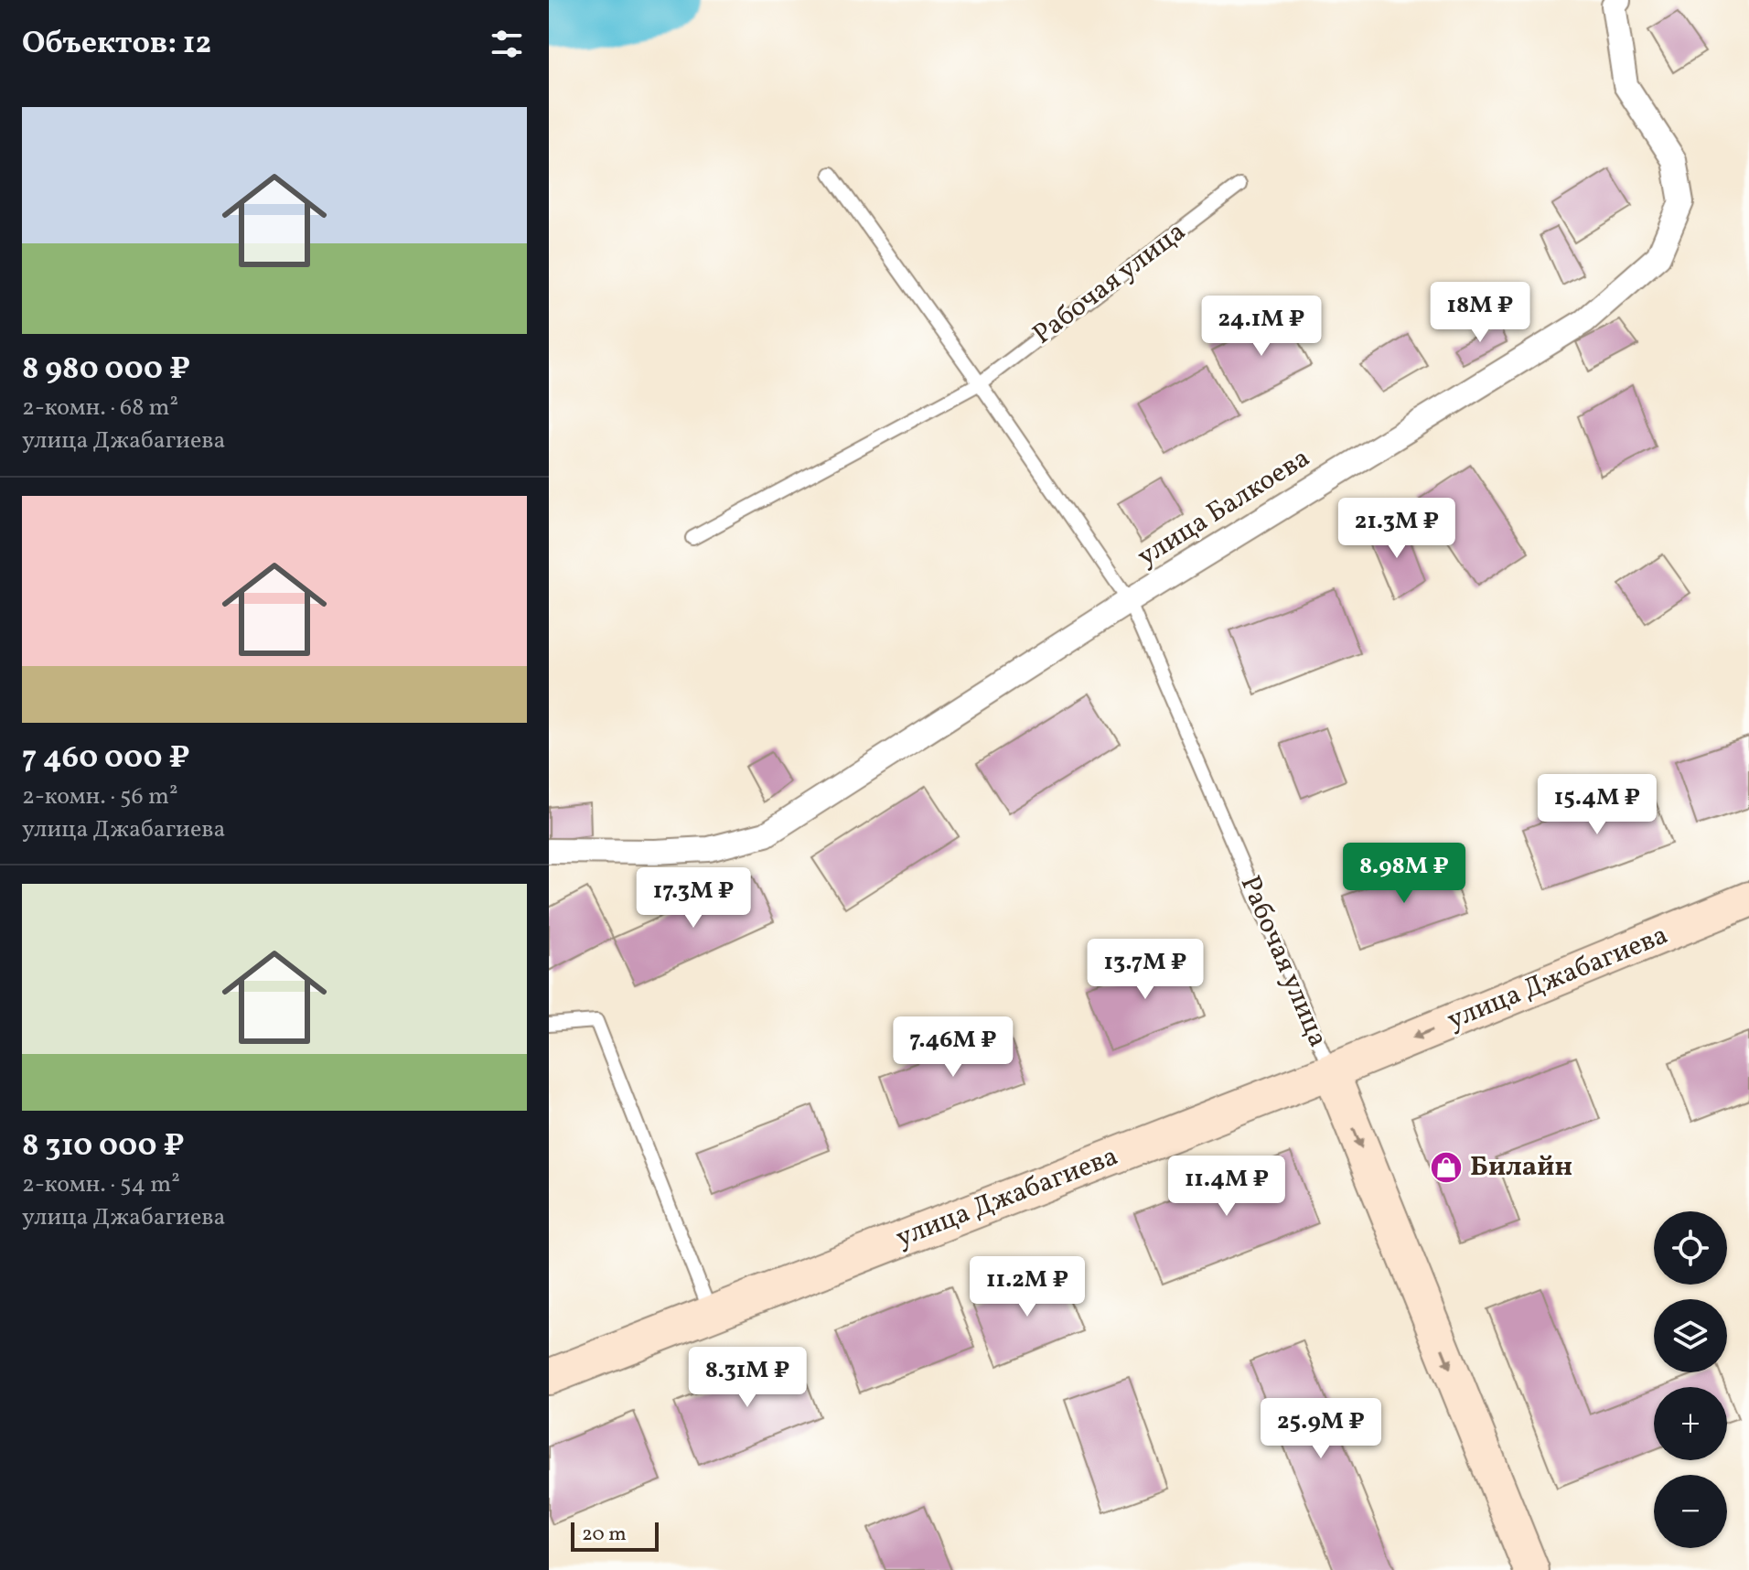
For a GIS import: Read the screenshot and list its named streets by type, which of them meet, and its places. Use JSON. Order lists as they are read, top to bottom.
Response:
{
  "streets": {
    "main road": ["Рабочая улица", "улица Джабагиева"],
    "street": ["улица Балкоева"]
  },
  "crossings": [
    ["Рабочая улица", "улица Балкоева"],
    ["Рабочая улица", "улица Джабагиева"]
  ],
  "places": {
    "shop": ["Билайн"]
  },
  "scale_bar": "20 m",
  "page": {
    "heading": "Объектов: 12",
    "list": [
      {
        "name": "8 980 000 ₽",
        "note": "2-комн. · 68 m² · улица Джабагиева"
      },
      {
        "name": "7 460 000 ₽",
        "note": "2-комн. · 56 m² · улица Джабагиева"
      },
      {
        "name": "8 310 000 ₽",
        "note": "2-комн. · 54 m² · улица Джабагиева"
      }
    ],
    "price": [
      "18M ₽",
      "24.1M ₽",
      "21.3M ₽",
      "15.4M ₽",
      "8.98M ₽",
      "17.3M ₽",
      "13.7M ₽",
      "7.46M ₽",
      "11.4M ₽",
      "11.2M ₽",
      "8.31M ₽",
      "25.9M ₽"
    ],
    "map_buttons": ["+", "−"],
    "scale": "20 m"
  }
}
